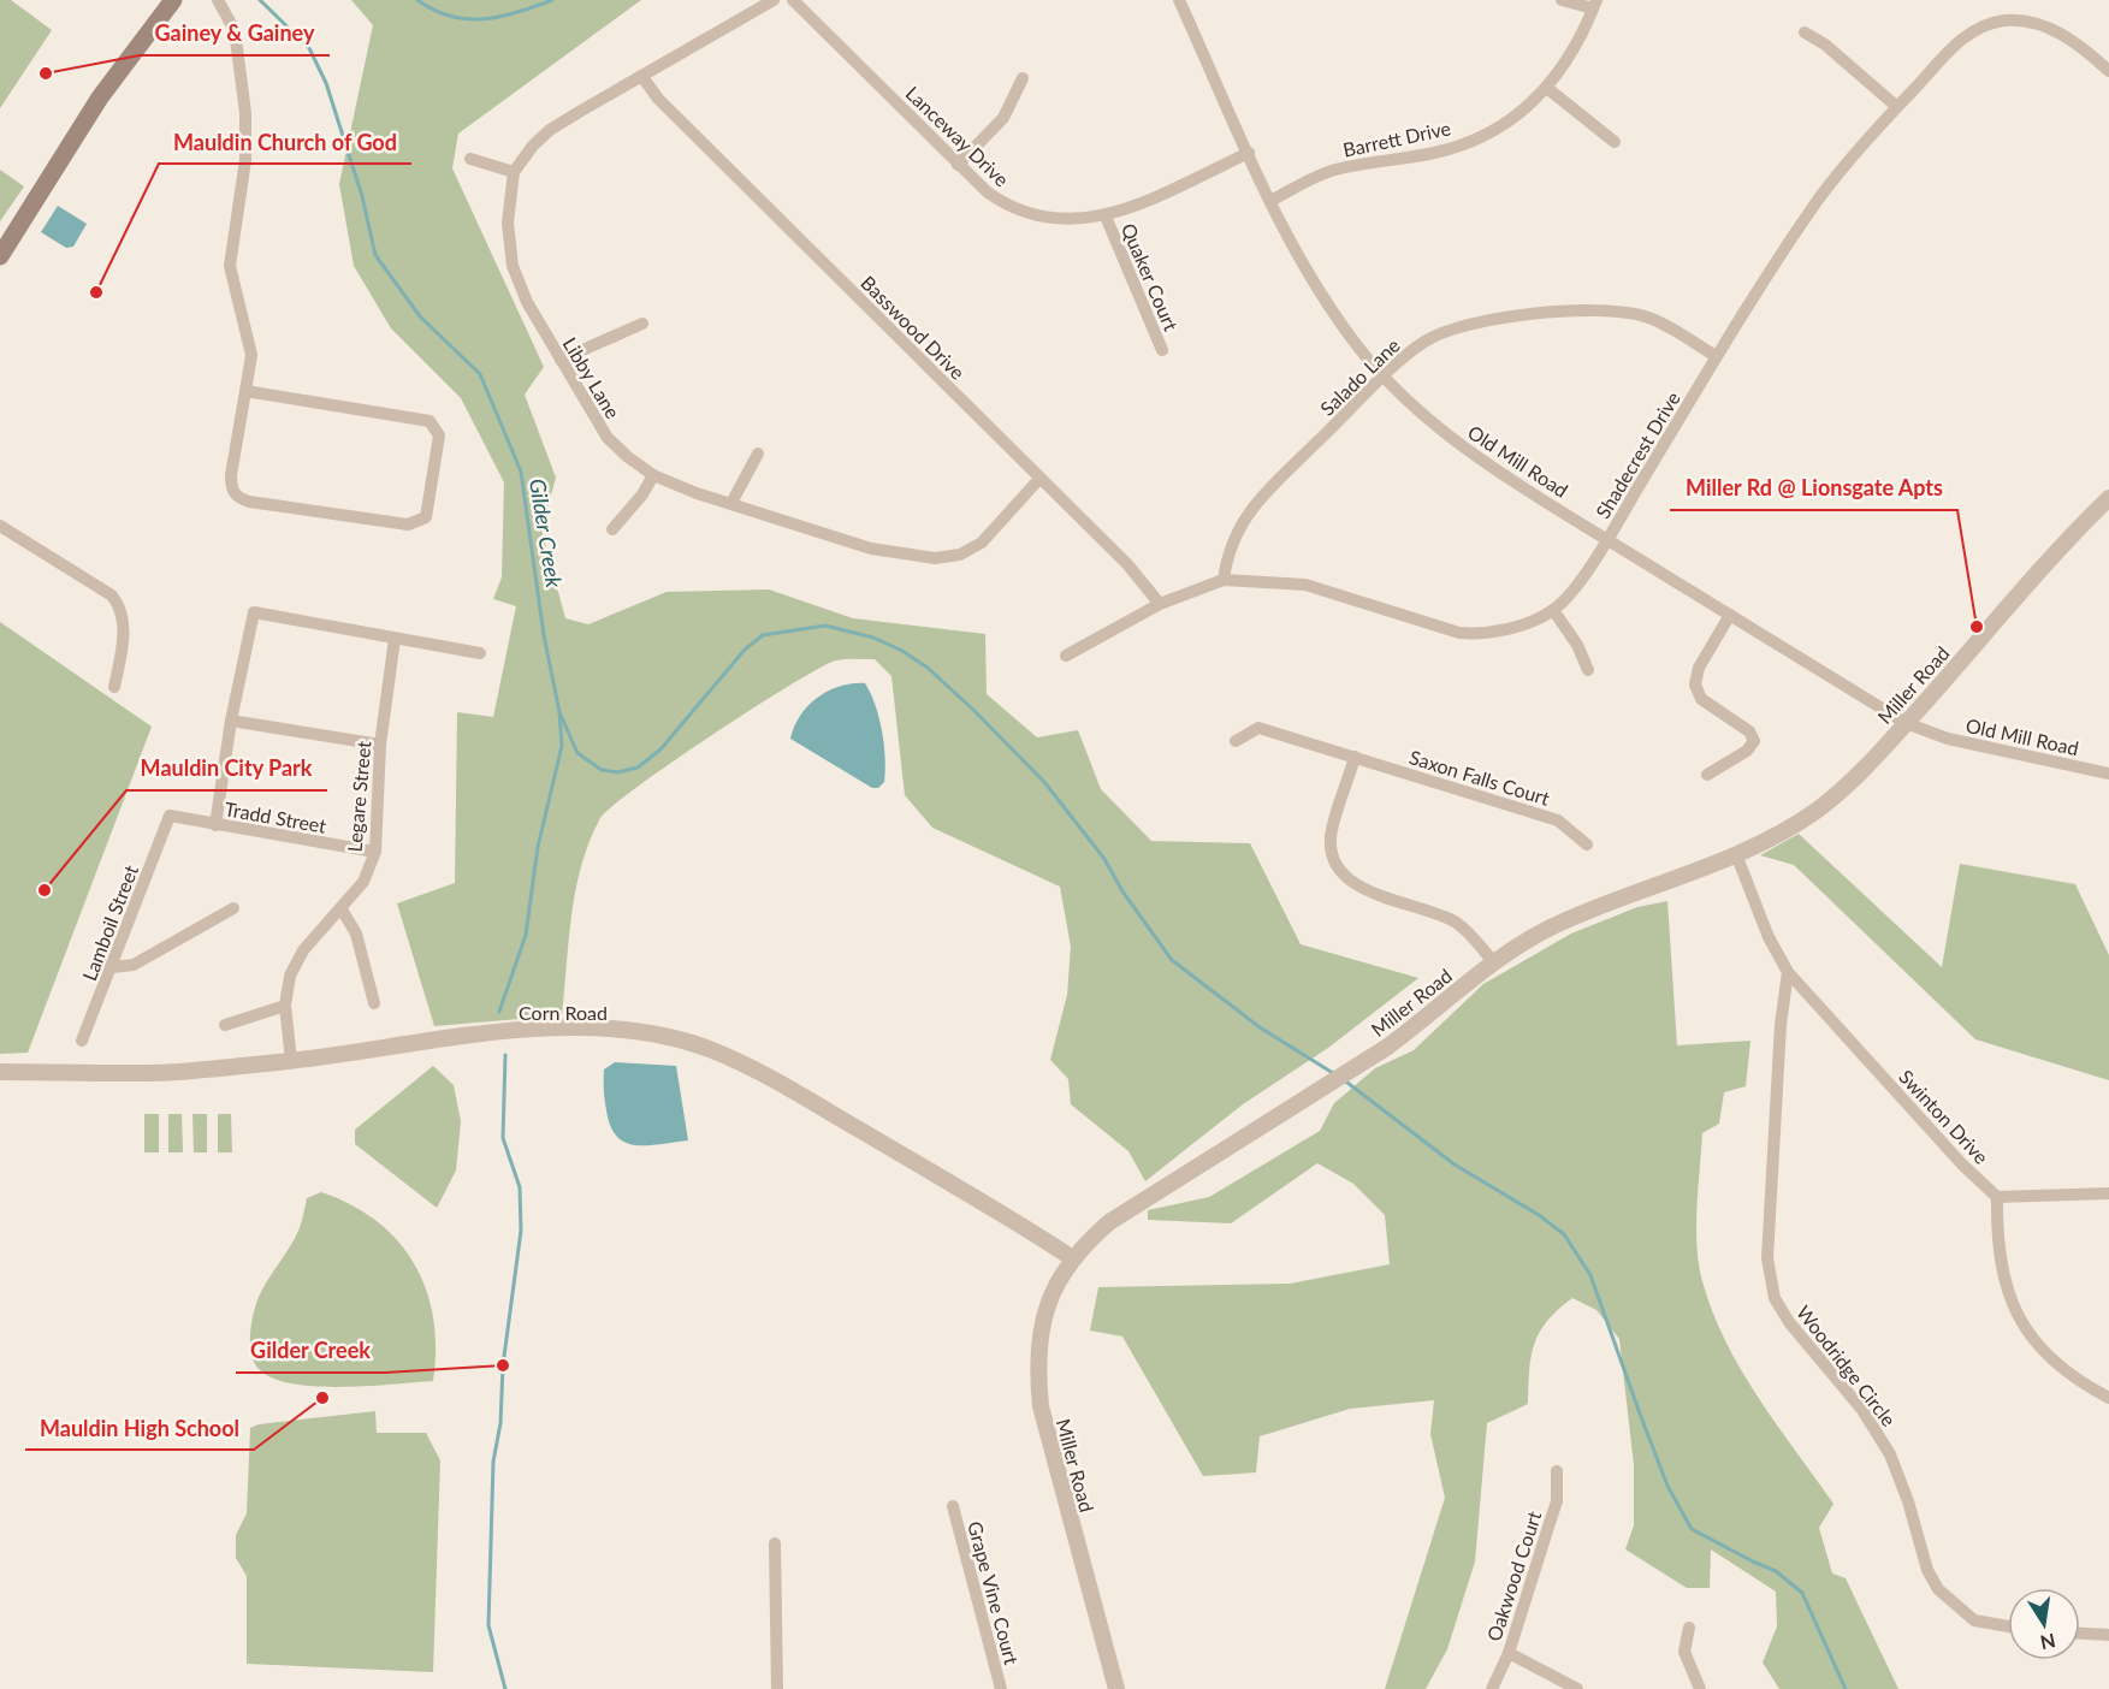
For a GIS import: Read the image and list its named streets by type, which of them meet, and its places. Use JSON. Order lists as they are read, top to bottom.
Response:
{
  "streets": {
    "street": [
      "Lanceway Drive",
      "Barrett Drive",
      "Quaker Court",
      "Basswood Drive",
      "Salado Lane",
      "Libby Lane",
      "Shadecrest Drive",
      "Old Mill Road",
      "Miller Road",
      "Saxon Falls Court",
      "Legare Street",
      "Tradd Street",
      "Lamboil Street",
      "Corn Road",
      "Swinton Drive",
      "Woodridge Circle",
      "Oakwood Court",
      "Grape Vine Court"
    ]
  },
  "crossings": [
    ["Lanceway Drive", "Quaker Court"],
    ["Lanceway Drive", "Old Mill Road"],
    ["Barrett Drive", "Old Mill Road"],
    ["Basswood Drive", "Libby Lane"],
    ["Basswood Drive", "Shadecrest Drive"],
    ["Salado Lane", "Shadecrest Drive"],
    ["Salado Lane", "Old Mill Road"],
    ["Shadecrest Drive", "Old Mill Road"],
    ["Old Mill Road", "Miller Road"],
    ["Miller Road", "Corn Road"],
    ["Miller Road", "Swinton Drive"],
    ["Legare Street", "Tradd Street"],
    ["Legare Street", "Corn Road"],
    ["Tradd Street", "Lamboil Street"],
    ["Swinton Drive", "Woodridge Circle"]
  ],
  "water": ["Gilder Creek"],
  "places": [
    "Gainey & Gainey",
    "Mauldin Church of God",
    "Miller Rd @ Lionsgate Apts",
    "Mauldin City Park",
    "Gilder Creek",
    "Mauldin High School"
  ],
  "north": "bottom"
}
